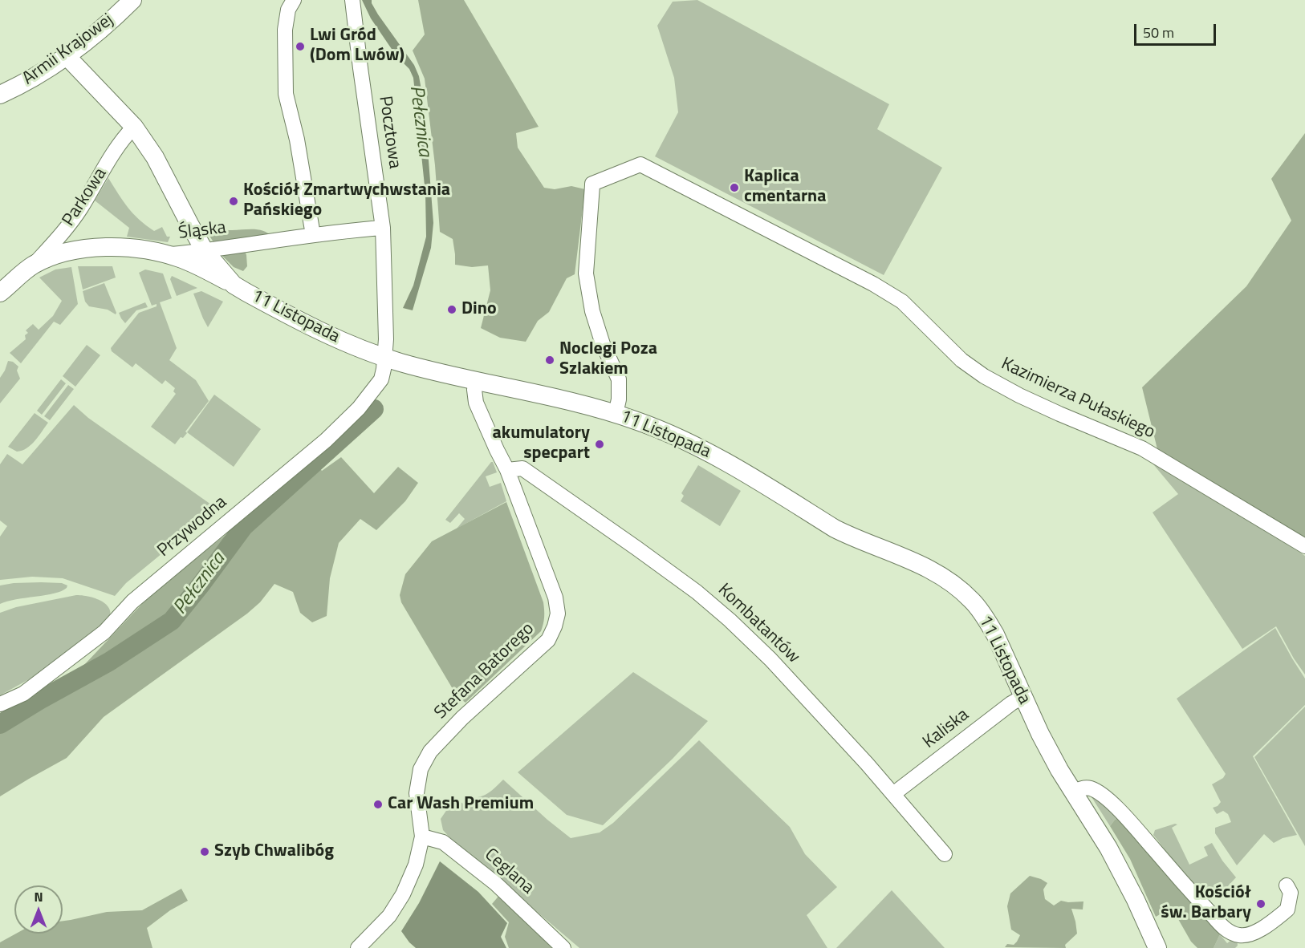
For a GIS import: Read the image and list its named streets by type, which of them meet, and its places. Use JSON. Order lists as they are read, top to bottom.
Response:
{
  "streets": {
    "main road": ["Armii Krajowej", "Parkowa", "11 Listopada"],
    "street": [
      "Pocztowa",
      "Śląska",
      "Kazimierza Pułaskiego",
      "Przywodna",
      "Kombatantów",
      "Stefana Batorego",
      "Kaliska",
      "Ceglana"
    ]
  },
  "crossings": [
    ["Armii Krajowej", "11 Listopada"],
    ["Pocztowa", "Śląska"],
    ["Pocztowa", "11 Listopada"],
    ["Pocztowa", "Przywodna"],
    ["Parkowa", "Śląska"],
    ["Parkowa", "11 Listopada"],
    ["Śląska", "11 Listopada"],
    ["11 Listopada", "Kazimierza Pułaskiego"],
    ["11 Listopada", "Przywodna"],
    ["11 Listopada", "Stefana Batorego"],
    ["11 Listopada", "Kaliska"],
    ["Kombatantów", "Stefana Batorego"],
    ["Kombatantów", "Kaliska"],
    ["Stefana Batorego", "Ceglana"]
  ],
  "water": ["Pełcznica"],
  "places": [
    "Lwi Gród (Dom Lwów)",
    "Kaplica cmentarna",
    "Kościół Zmartwychwstania Pańskiego",
    "Dino",
    "Noclegi Poza Szlakiem",
    "akumulatory specpart",
    "Car Wash Premium",
    "Szyb Chwalibóg",
    "Kościół św. Barbary"
  ],
  "scale_bar": "50 m",
  "north": "top"
}
